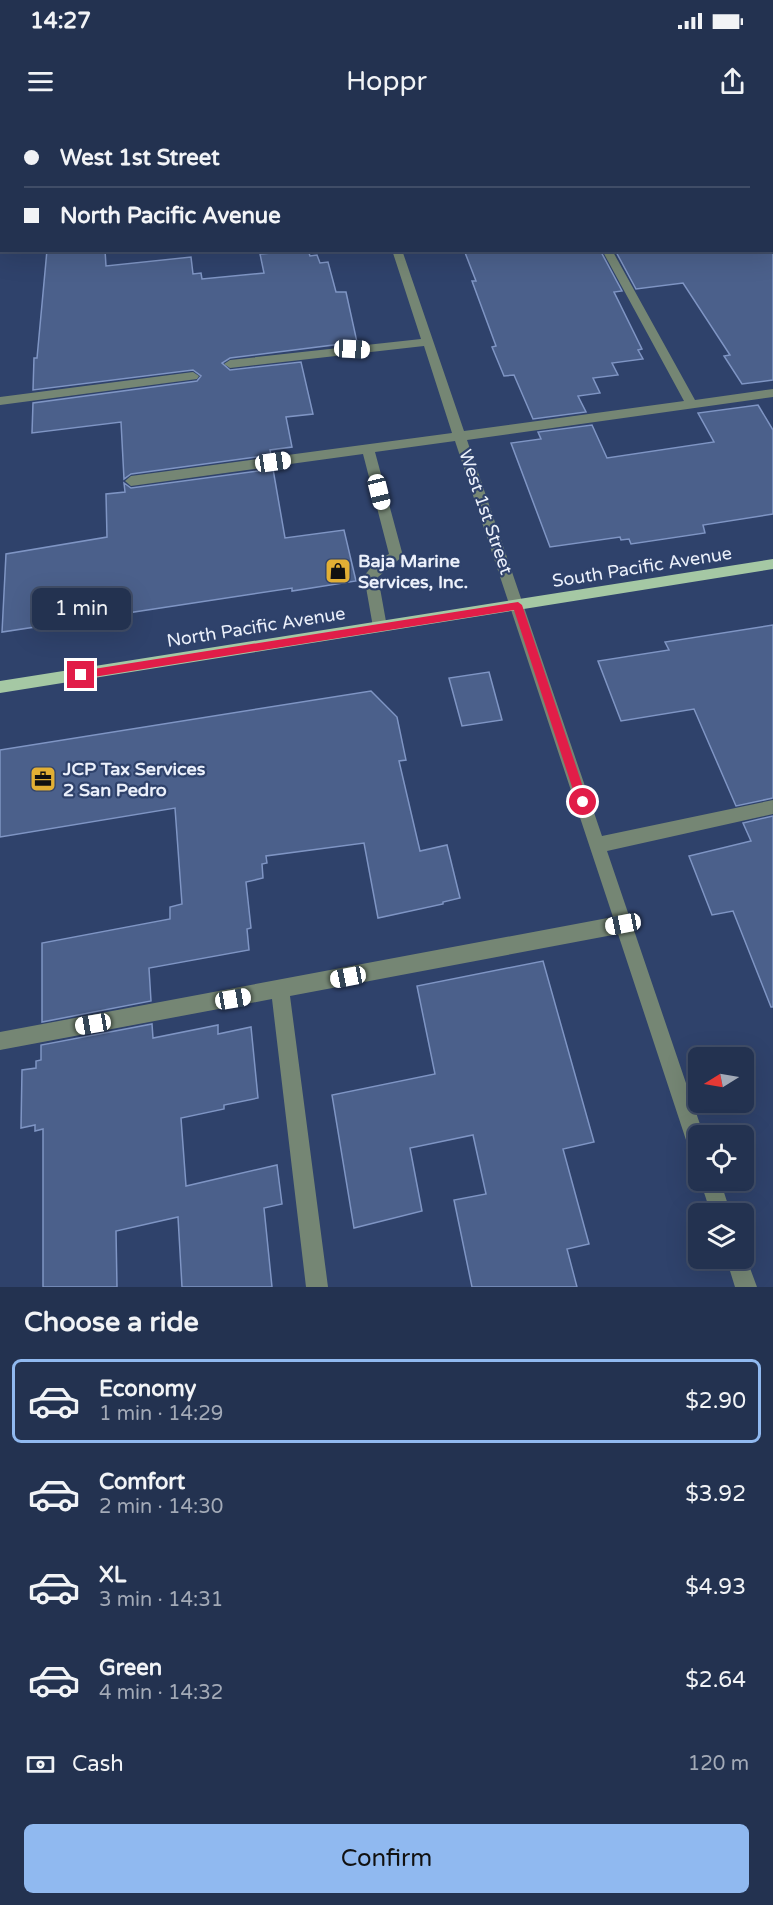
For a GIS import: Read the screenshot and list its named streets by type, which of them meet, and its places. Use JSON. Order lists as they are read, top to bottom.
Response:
{
  "streets": {
    "main road": ["South Pacific Avenue", "North Pacific Avenue"],
    "street": ["West 1st Street"]
  },
  "crossings": [
    ["West 1st Street", "South Pacific Avenue"],
    ["West 1st Street", "North Pacific Avenue"],
    ["South Pacific Avenue", "North Pacific Avenue"]
  ],
  "places": {
    "shop": ["Baja Marine Services, Inc."],
    "office": ["JCP Tax Services 2 San Pedro"]
  },
  "north": "left",
  "page": {
    "status": "14:27",
    "header": "Hoppr",
    "banner": ["West 1st Street", "North Pacific Avenue"],
    "bubble": "1 min",
    "heading": "Choose a ride",
    "list": [
      {
        "name": "Economy",
        "note": "1 min · 14:29",
        "value": "$2.90"
      },
      {
        "name": "Comfort",
        "note": "2 min · 14:30",
        "value": "$3.92"
      },
      {
        "name": "XL",
        "note": "3 min · 14:31",
        "value": "$4.93"
      },
      {
        "name": "Green",
        "note": "4 min · 14:32",
        "value": "$2.64"
      }
    ],
    "pay": ["Cash", "120 m"],
    "buttons": "Confirm"
  }
}
